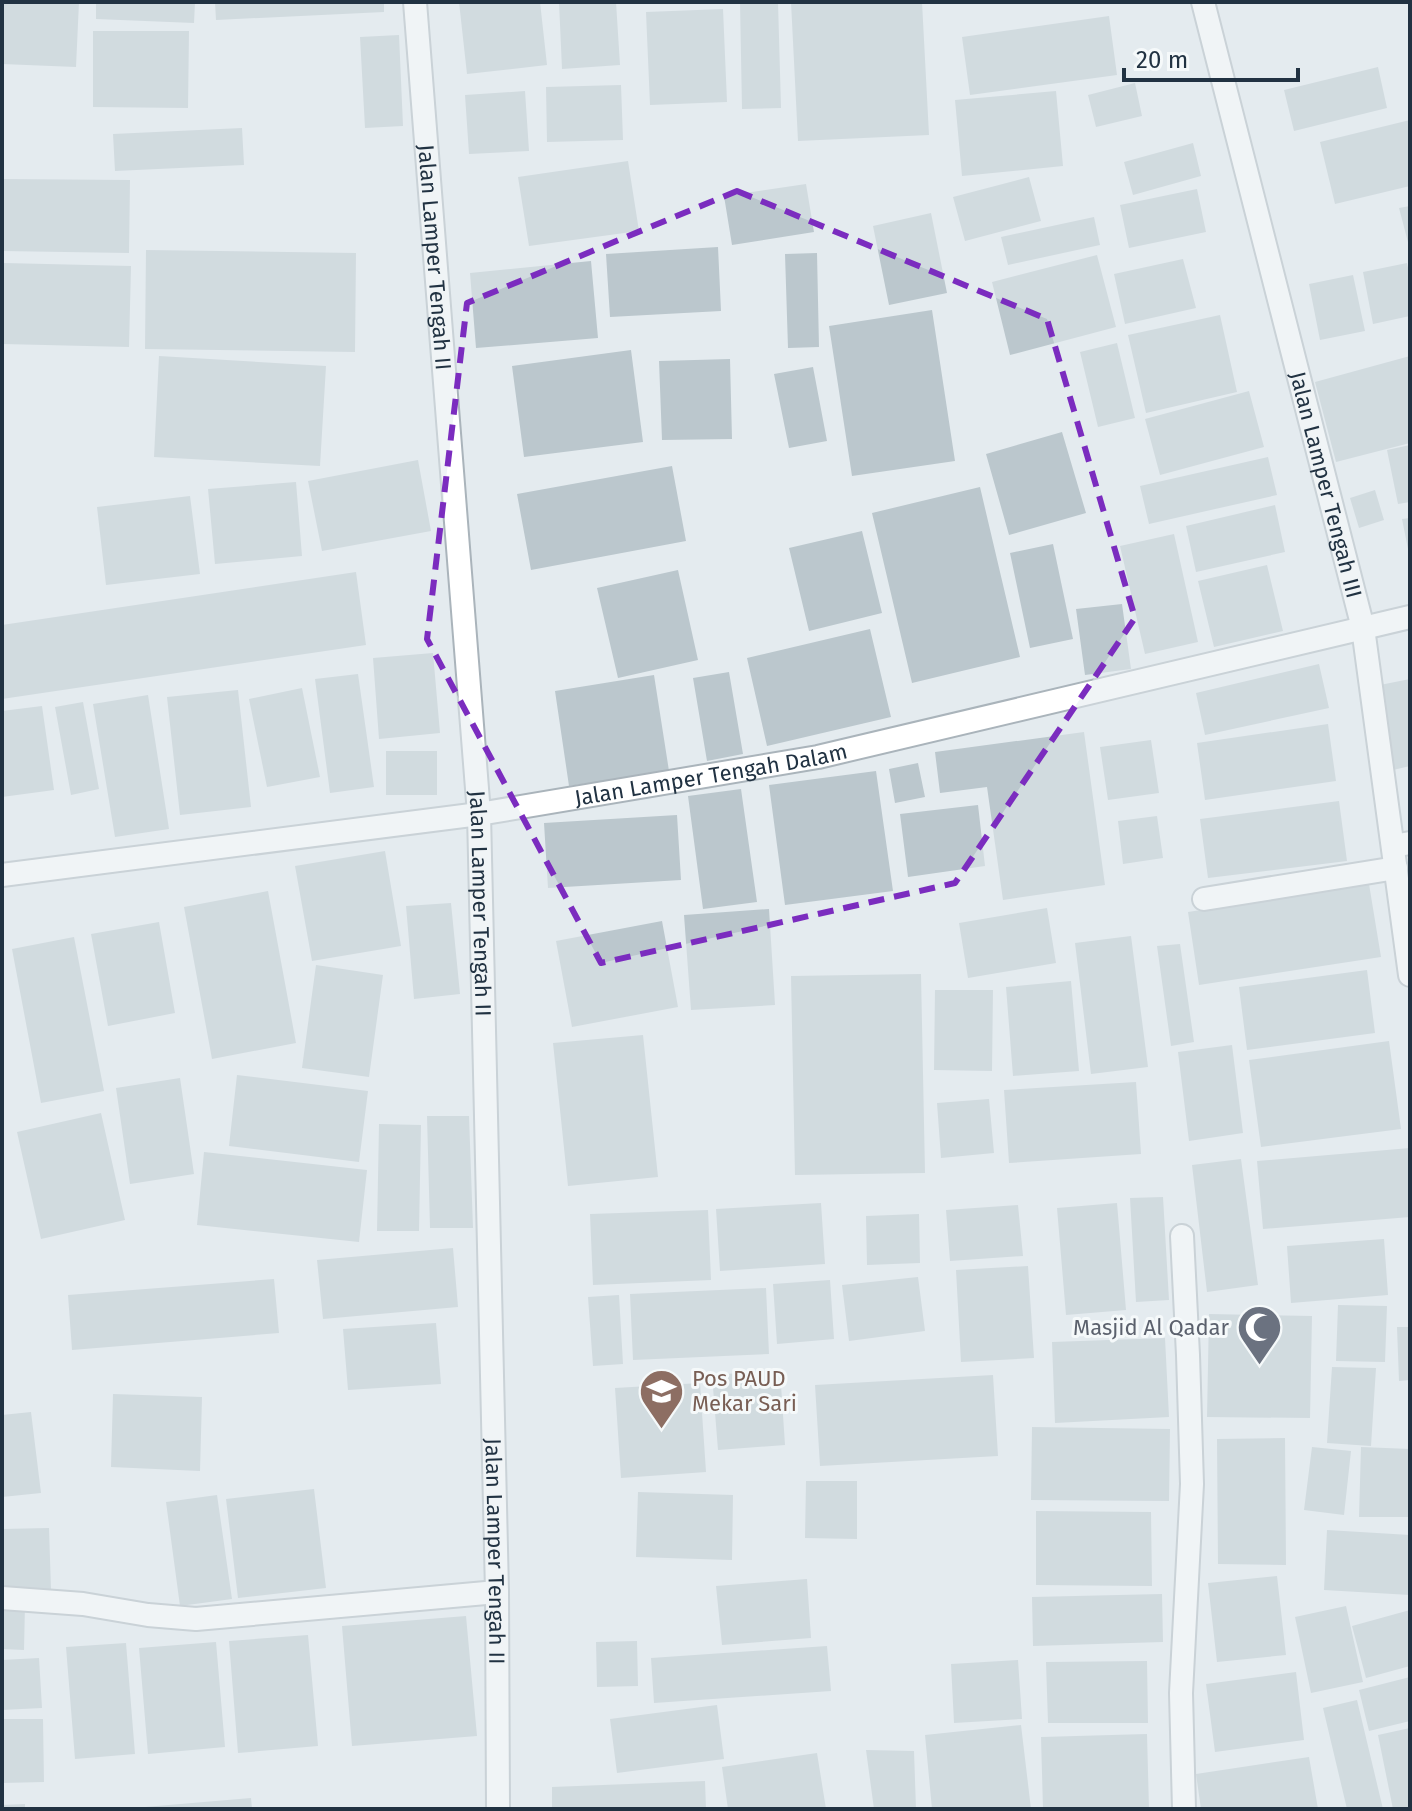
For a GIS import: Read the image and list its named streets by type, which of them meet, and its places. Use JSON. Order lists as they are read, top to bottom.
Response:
{
  "streets": {
    "street": ["Jalan Lamper Tengah II", "Jalan Lamper Tengah III", "Jalan Lamper Tengah Dalam"]
  },
  "crossings": [
    ["Jalan Lamper Tengah II", "Jalan Lamper Tengah Dalam"],
    ["Jalan Lamper Tengah III", "Jalan Lamper Tengah Dalam"]
  ],
  "places": {
    "mosque": ["Masjid Al Qadar"],
    "school or university": ["Pos PAUD Mekar Sari"]
  },
  "scale_bar": "20 m"
}
